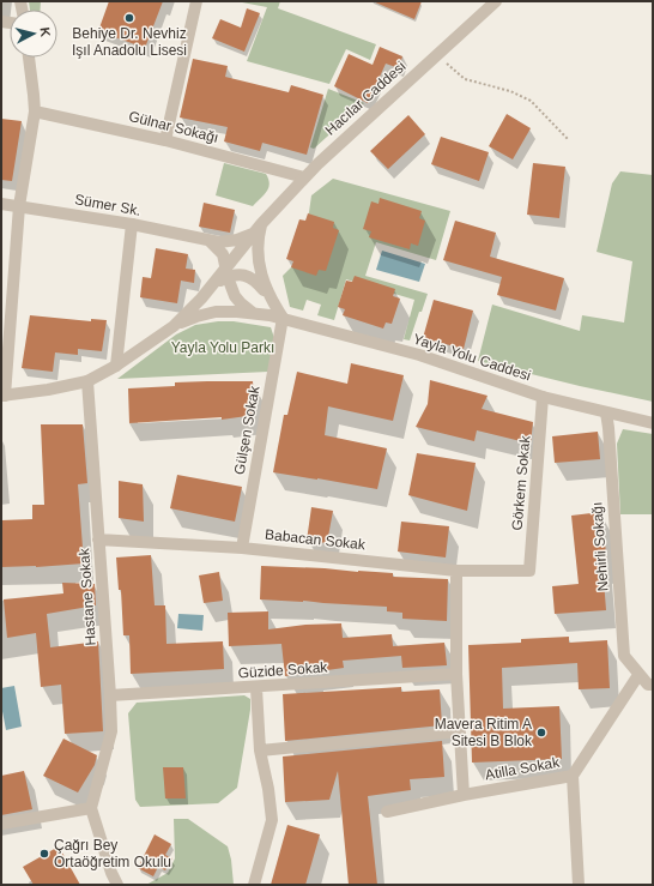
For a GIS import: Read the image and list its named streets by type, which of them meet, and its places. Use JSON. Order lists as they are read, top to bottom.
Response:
{
  "streets": {
    "street": [
      "Hacılar Caddesi",
      "Gülnar Sokağı",
      "Sümer Sk.",
      "Yayla Yolu Caddesi",
      "Gülşen Sokak",
      "Görkem Sokak",
      "Babacan Sokak",
      "Nehirli Sokağı",
      "Hastane Sokak",
      "Güzide Sokak",
      "Atilla Sokak"
    ]
  },
  "crossings": [
    ["Hacılar Caddesi", "Gülnar Sokağı"],
    ["Hacılar Caddesi", "Sümer Sk."],
    ["Hacılar Caddesi", "Yayla Yolu Caddesi"],
    ["Yayla Yolu Caddesi", "Gülşen Sokak"],
    ["Yayla Yolu Caddesi", "Görkem Sokak"],
    ["Yayla Yolu Caddesi", "Nehirli Sokağı"],
    ["Gülşen Sokak", "Babacan Sokak"],
    ["Görkem Sokak", "Babacan Sokak"],
    ["Babacan Sokak", "Hastane Sokak"],
    ["Nehirli Sokağı", "Atilla Sokak"],
    ["Hastane Sokak", "Güzide Sokak"]
  ],
  "parks": ["Yayla Yolu Parkı"],
  "places": ["Behiye Dr. Nevhiz Işıl Anadolu Lisesi", "Mavera Ritim A Sitesi B Blok", "Çağrı Bey Ortaöğretim Okulu"],
  "north": "right"
}
